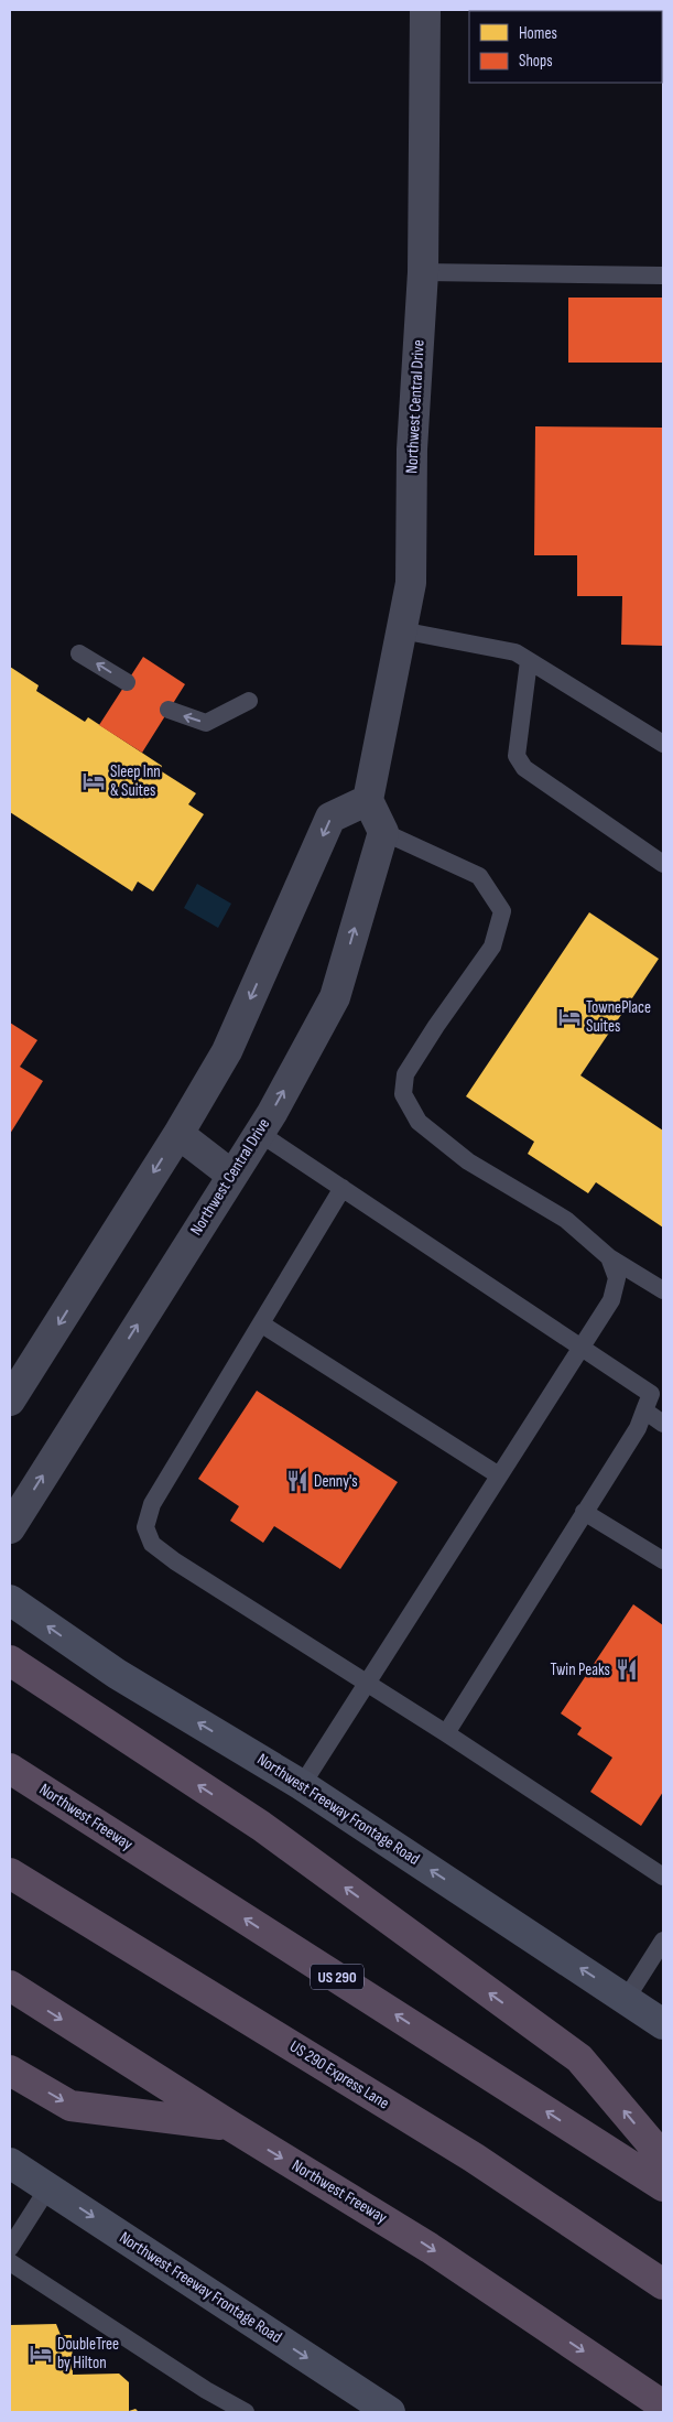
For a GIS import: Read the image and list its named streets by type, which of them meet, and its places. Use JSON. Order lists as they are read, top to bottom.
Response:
{
  "streets": {
    "highway": ["Northwest Freeway", "US 290", "US 290 Express Lane"],
    "main road": ["Northwest Freeway Frontage Road"],
    "street": ["Northwest Central Drive"]
  },
  "places": {
    "hotel": ["Sleep Inn & Suites", "TownePlace Suites", "DoubleTree by Hilton"],
    "restaurant": ["Denny's", "Twin Peaks"]
  },
  "legend": ["Homes", "Shops"]
}
